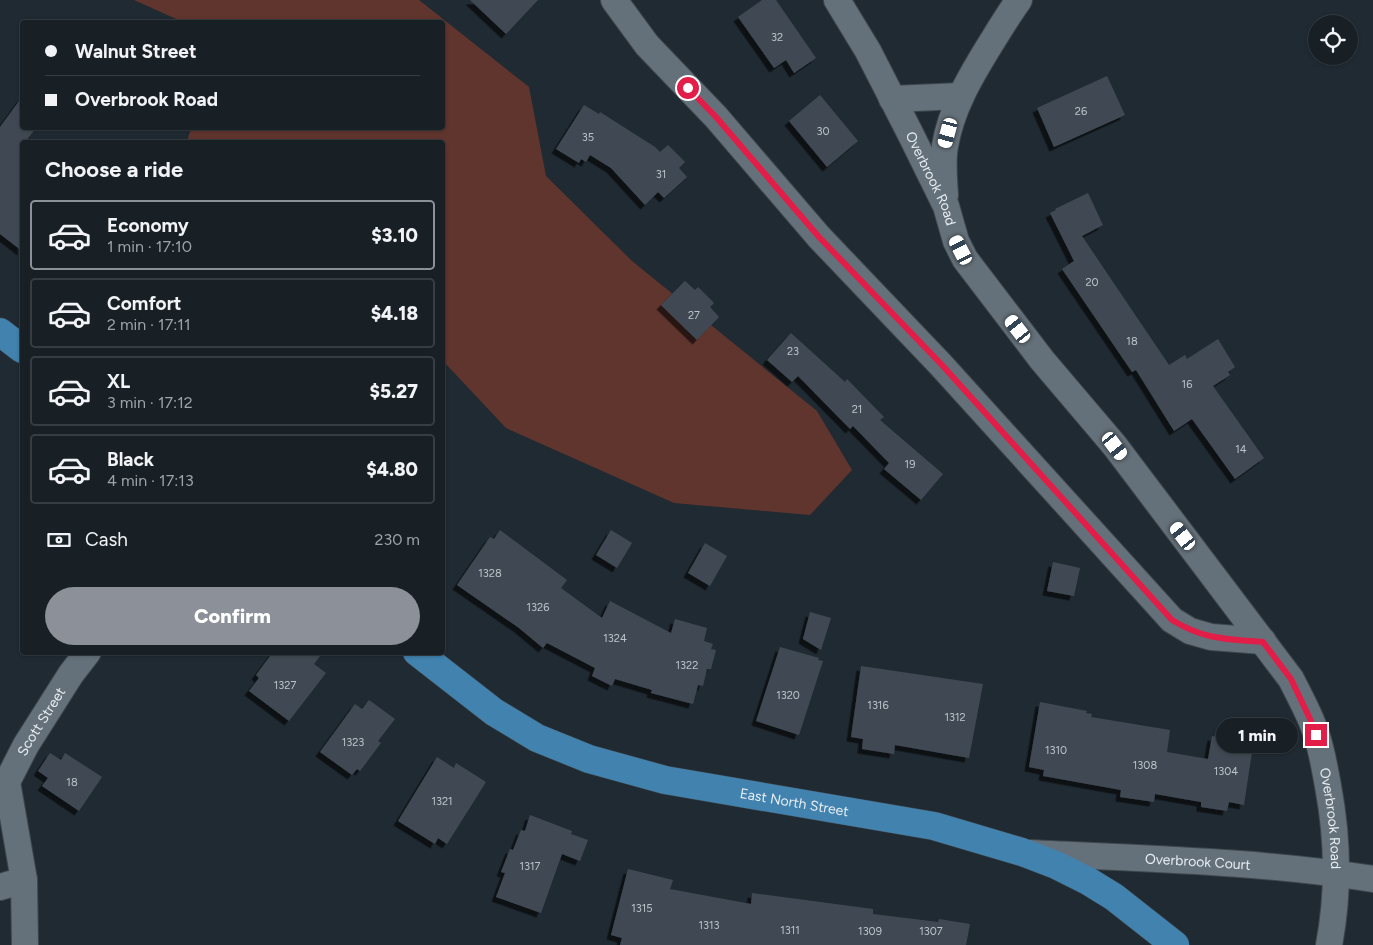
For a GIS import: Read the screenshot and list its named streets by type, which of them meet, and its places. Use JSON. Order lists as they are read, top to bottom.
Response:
{
  "streets": {
    "main road": ["East North Street"],
    "street": ["Overbrook Road", "Scott Street", "Overbrook Court"]
  },
  "crossings": [
    ["Overbrook Road", "Overbrook Court"],
    ["East North Street", "Overbrook Court"]
  ],
  "house_numbers": [
    "32",
    "26",
    "30",
    "35",
    "31",
    "20",
    "27",
    "18",
    "23",
    "16",
    "21",
    "14",
    "19",
    "1328",
    "1326",
    "1324",
    "1322",
    "1327",
    "1320",
    "1316",
    "1312",
    "1323",
    "1310",
    "1308",
    "1304",
    "18",
    "1321",
    "1317",
    "1315",
    "1313",
    "1311",
    "1309",
    "1307"
  ],
  "page": {
    "banner": ["Walnut Street", "Overbrook Road"],
    "heading": "Choose a ride",
    "list": [
      {
        "name": "Economy",
        "note": "1 min · 17:10",
        "value": "$3.10"
      },
      {
        "name": "Comfort",
        "note": "2 min · 17:11",
        "value": "$4.18"
      },
      {
        "name": "XL",
        "note": "3 min · 17:12",
        "value": "$5.27"
      },
      {
        "name": "Black",
        "note": "4 min · 17:13",
        "value": "$4.80"
      }
    ],
    "pay": ["Cash", "230 m"],
    "buttons": "Confirm",
    "bubble": "1 min"
  }
}
